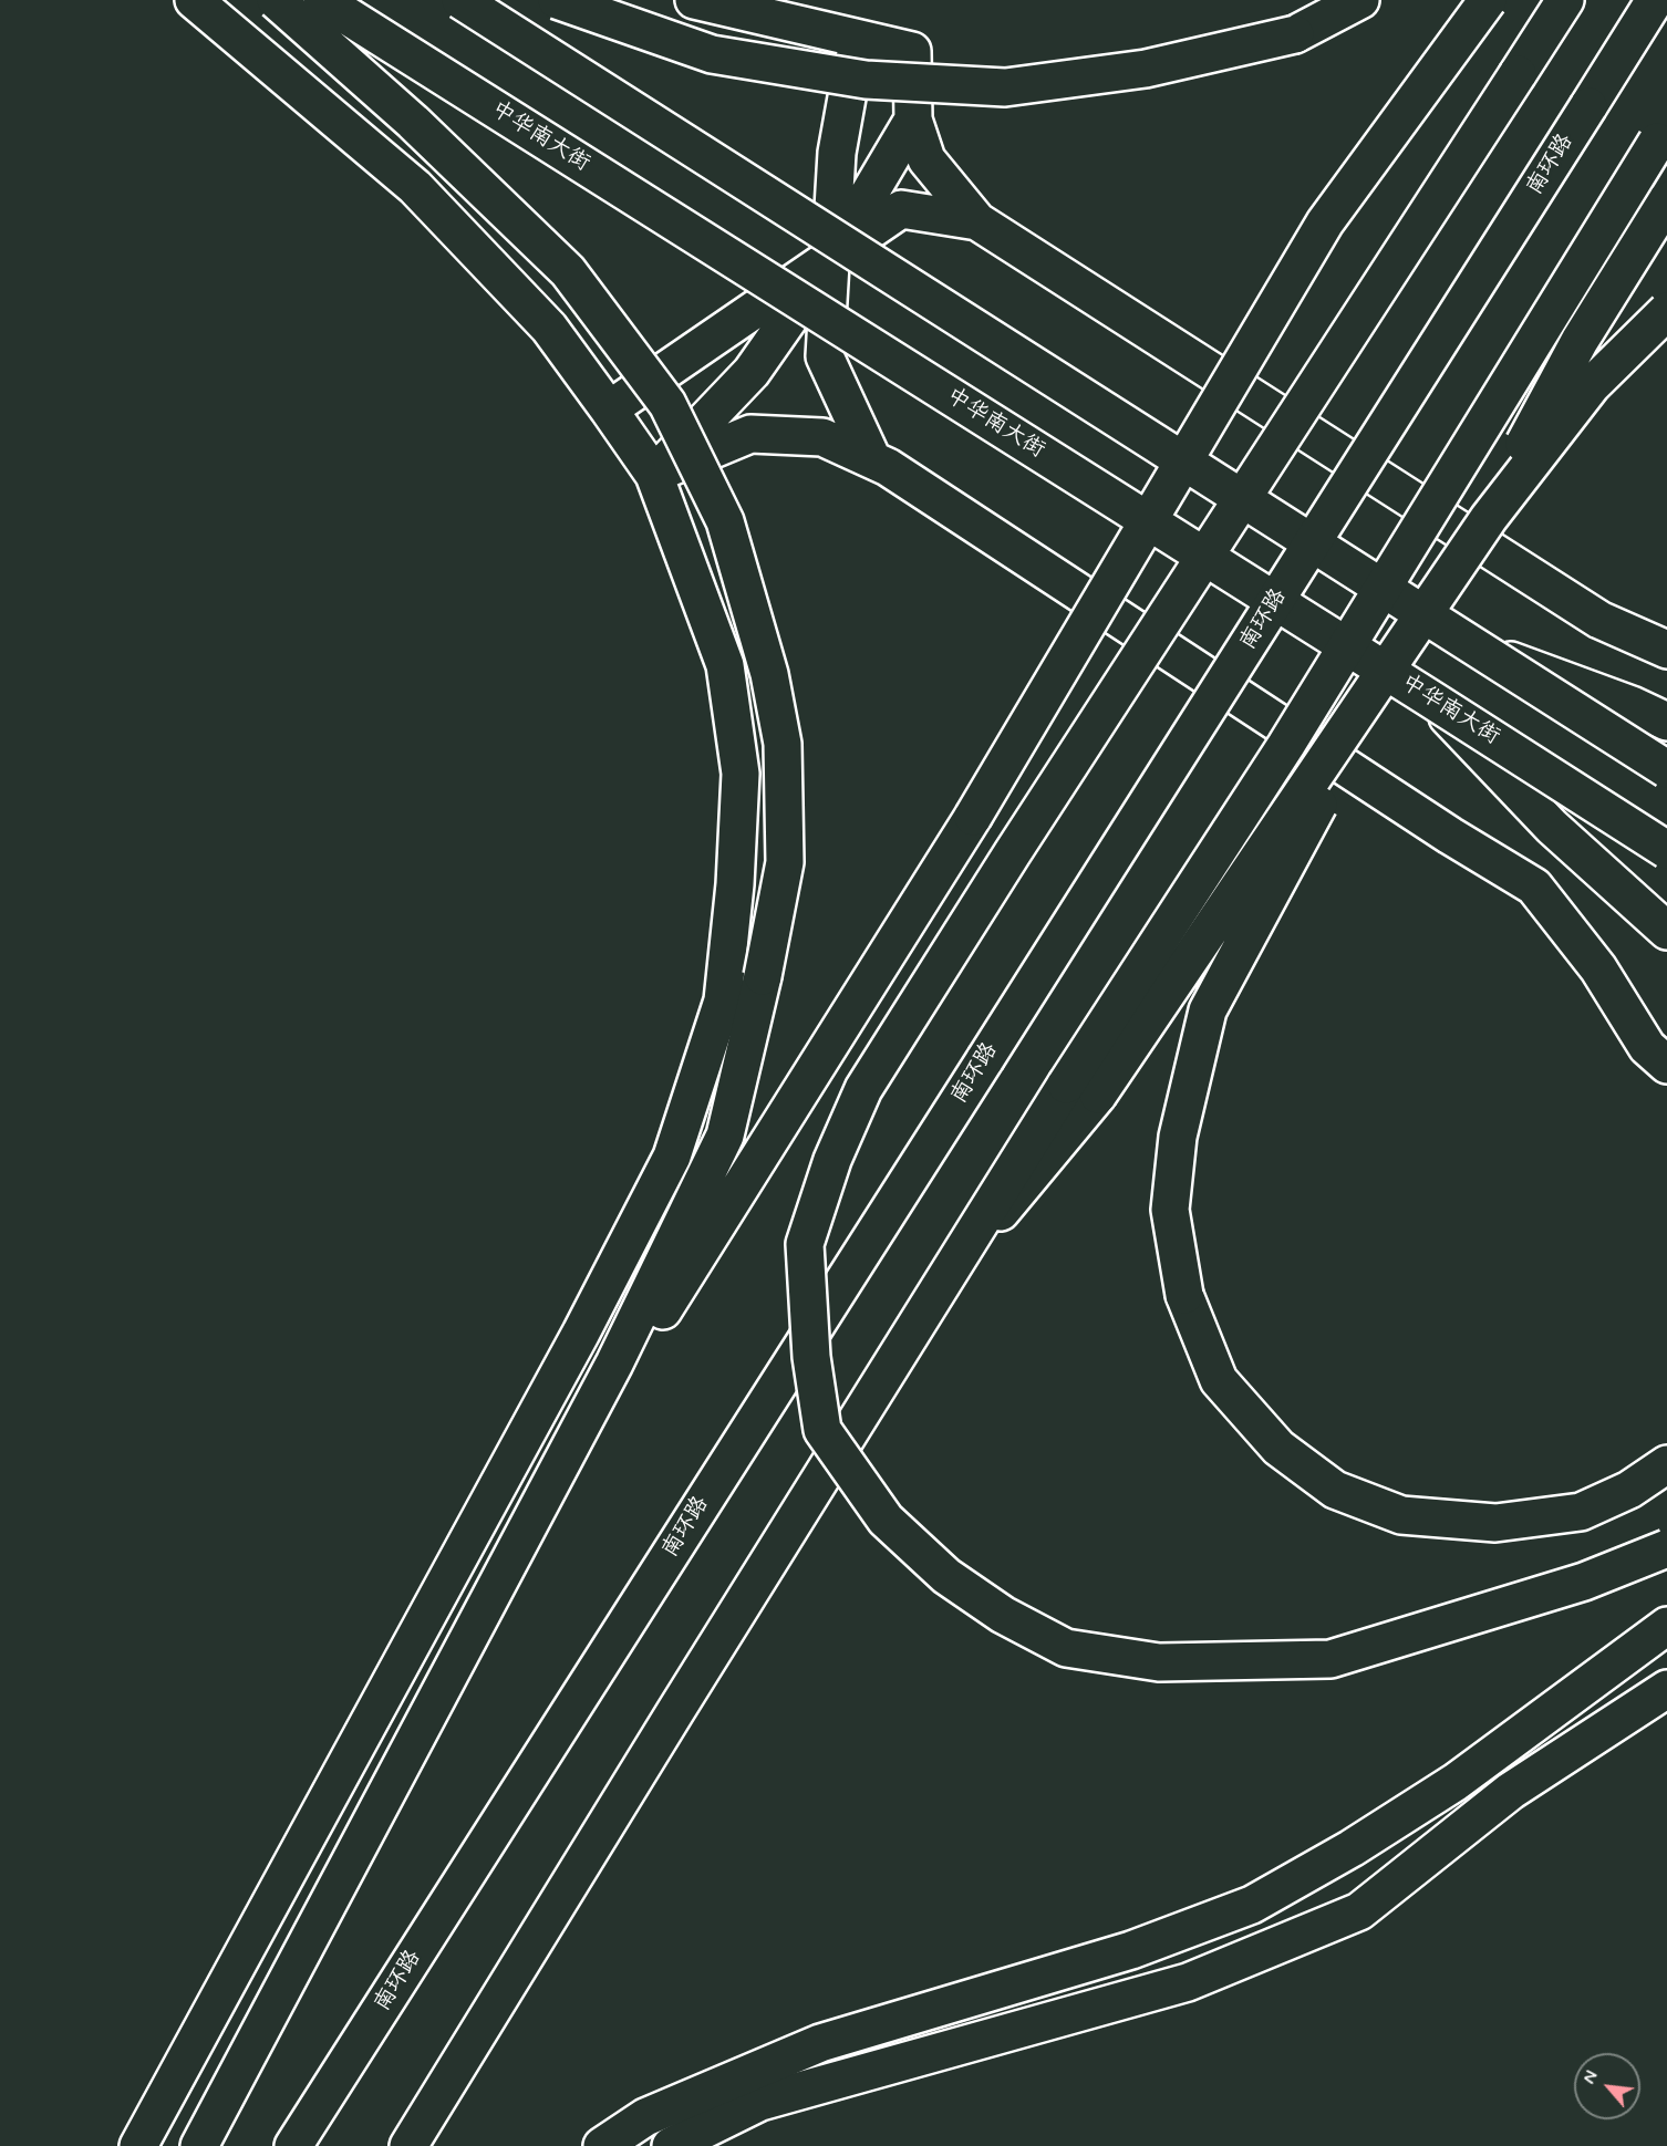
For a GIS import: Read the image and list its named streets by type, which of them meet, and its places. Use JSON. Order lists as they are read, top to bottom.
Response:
{
  "streets": {
    "main road": ["中华南大街", "南环路"]
  },
  "north": "top left"
}
